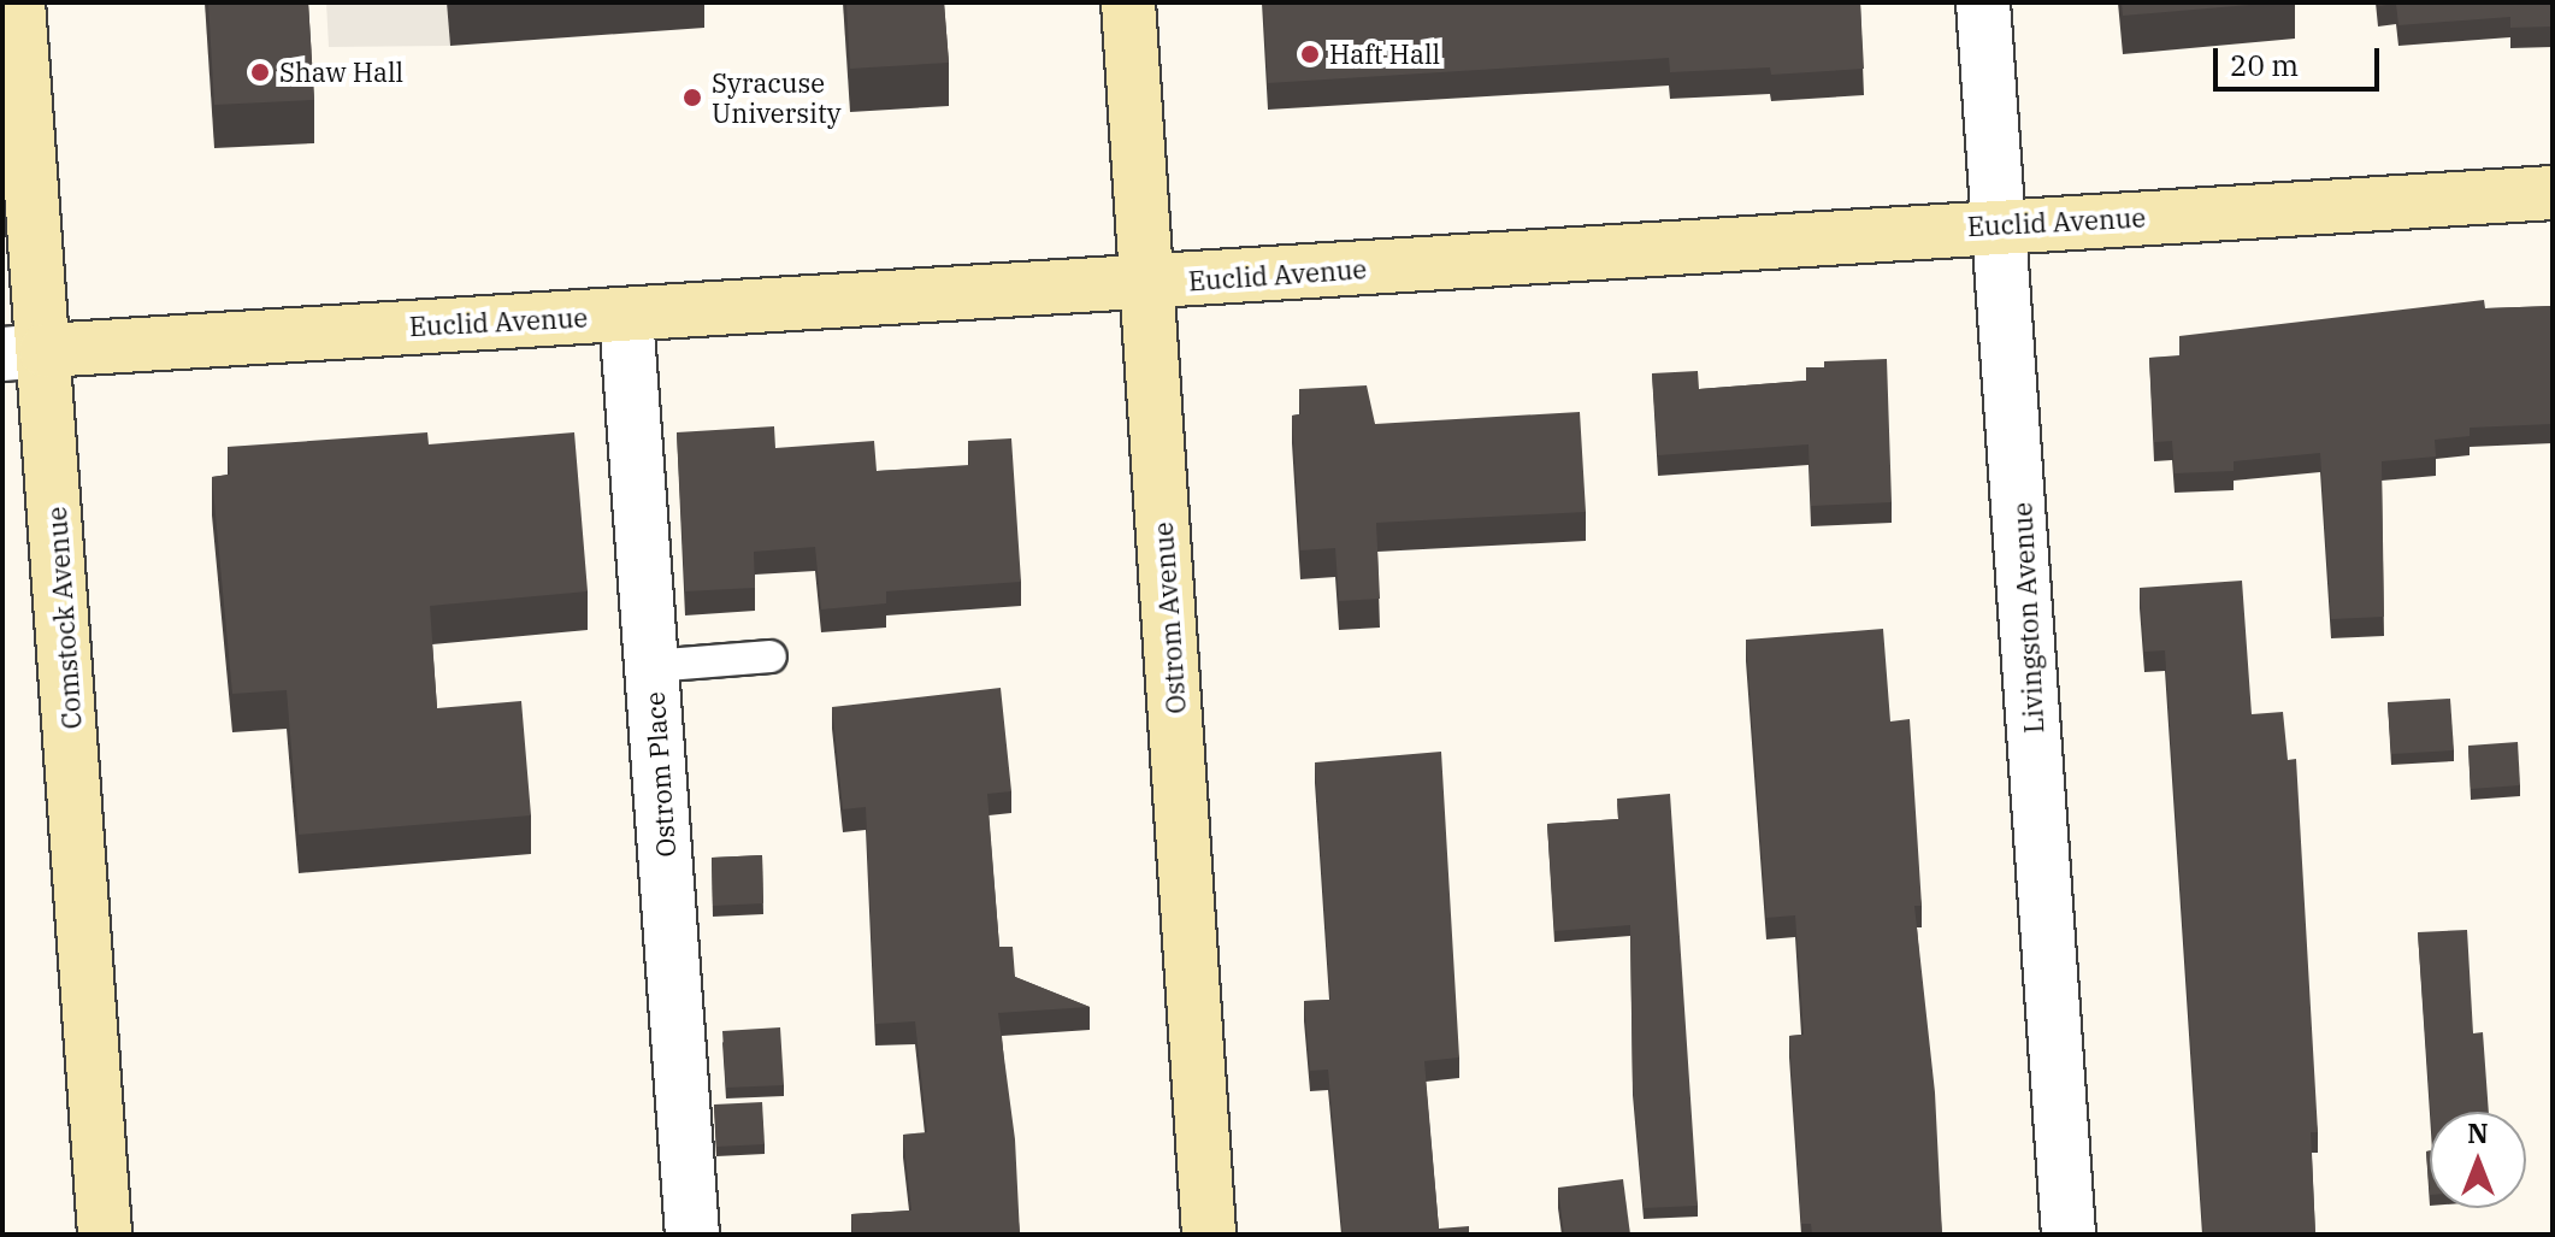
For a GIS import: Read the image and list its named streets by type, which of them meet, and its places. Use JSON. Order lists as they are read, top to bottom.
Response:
{
  "streets": {
    "street": [
      "Euclid Avenue",
      "Comstock Avenue",
      "Ostrom Avenue",
      "Livingston Avenue",
      "Ostrom Place"
    ]
  },
  "crossings": [
    ["Euclid Avenue", "Comstock Avenue"],
    ["Euclid Avenue", "Ostrom Avenue"],
    ["Euclid Avenue", "Livingston Avenue"],
    ["Euclid Avenue", "Ostrom Place"]
  ],
  "places": ["Haft Hall", "Shaw Hall", "Syracuse University"],
  "scale_bar": "20 m",
  "north": "top"
}
